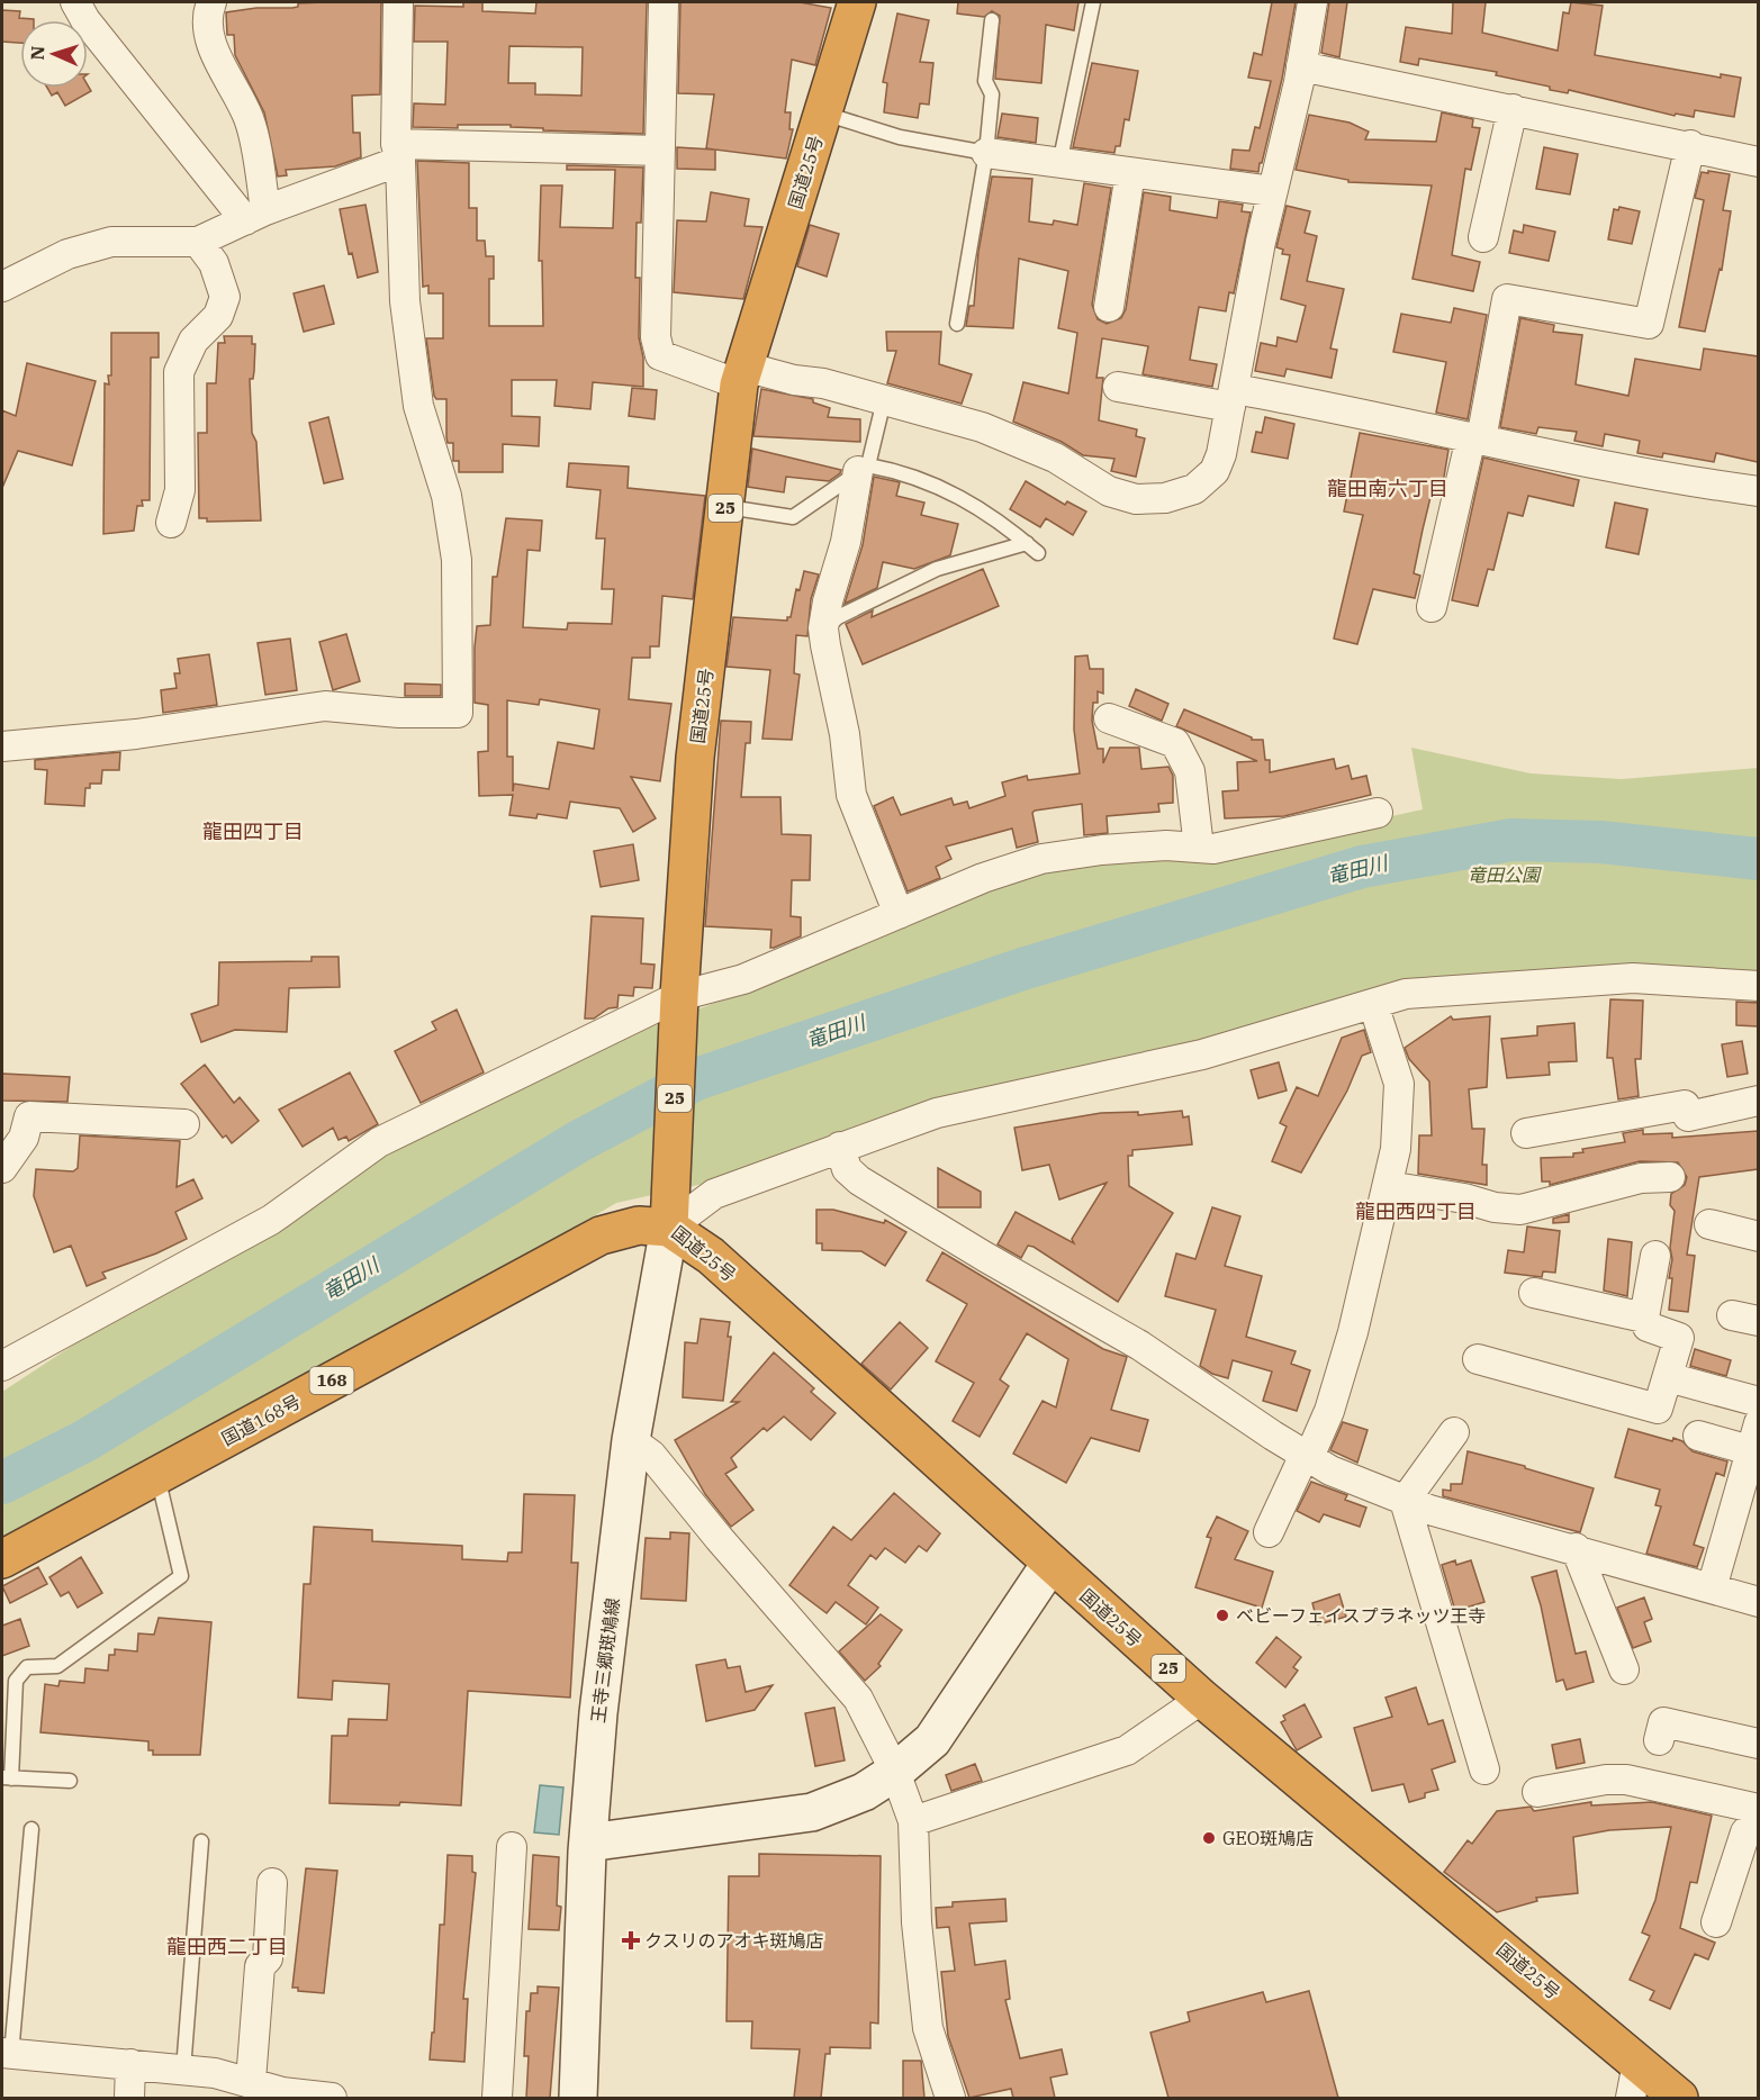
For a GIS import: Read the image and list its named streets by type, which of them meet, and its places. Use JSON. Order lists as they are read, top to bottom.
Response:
{
  "streets": {
    "highway": [
      "国道25号",
      "25",
      "168",
      "国道168号"
    ],
    "main road": ["王寺三郷斑鳩線"]
  },
  "crossings": [
    ["国道25号", "国道168号"],
    ["国道25号", "王寺三郷斑鳩線"],
    ["国道168号", "王寺三郷斑鳩線"]
  ],
  "districts": [
    "龍田南六丁目",
    "龍田四丁目",
    "龍田西四丁目",
    "龍田西二丁目"
  ],
  "water": ["竜田川"],
  "parks": ["竜田公園"],
  "places": {
    "other": ["ベビーフェイスプラネッツ王寺", "GEO斑鳩店"],
    "health": ["クスリのアオキ斑鳩店"]
  },
  "north": "left"
}
